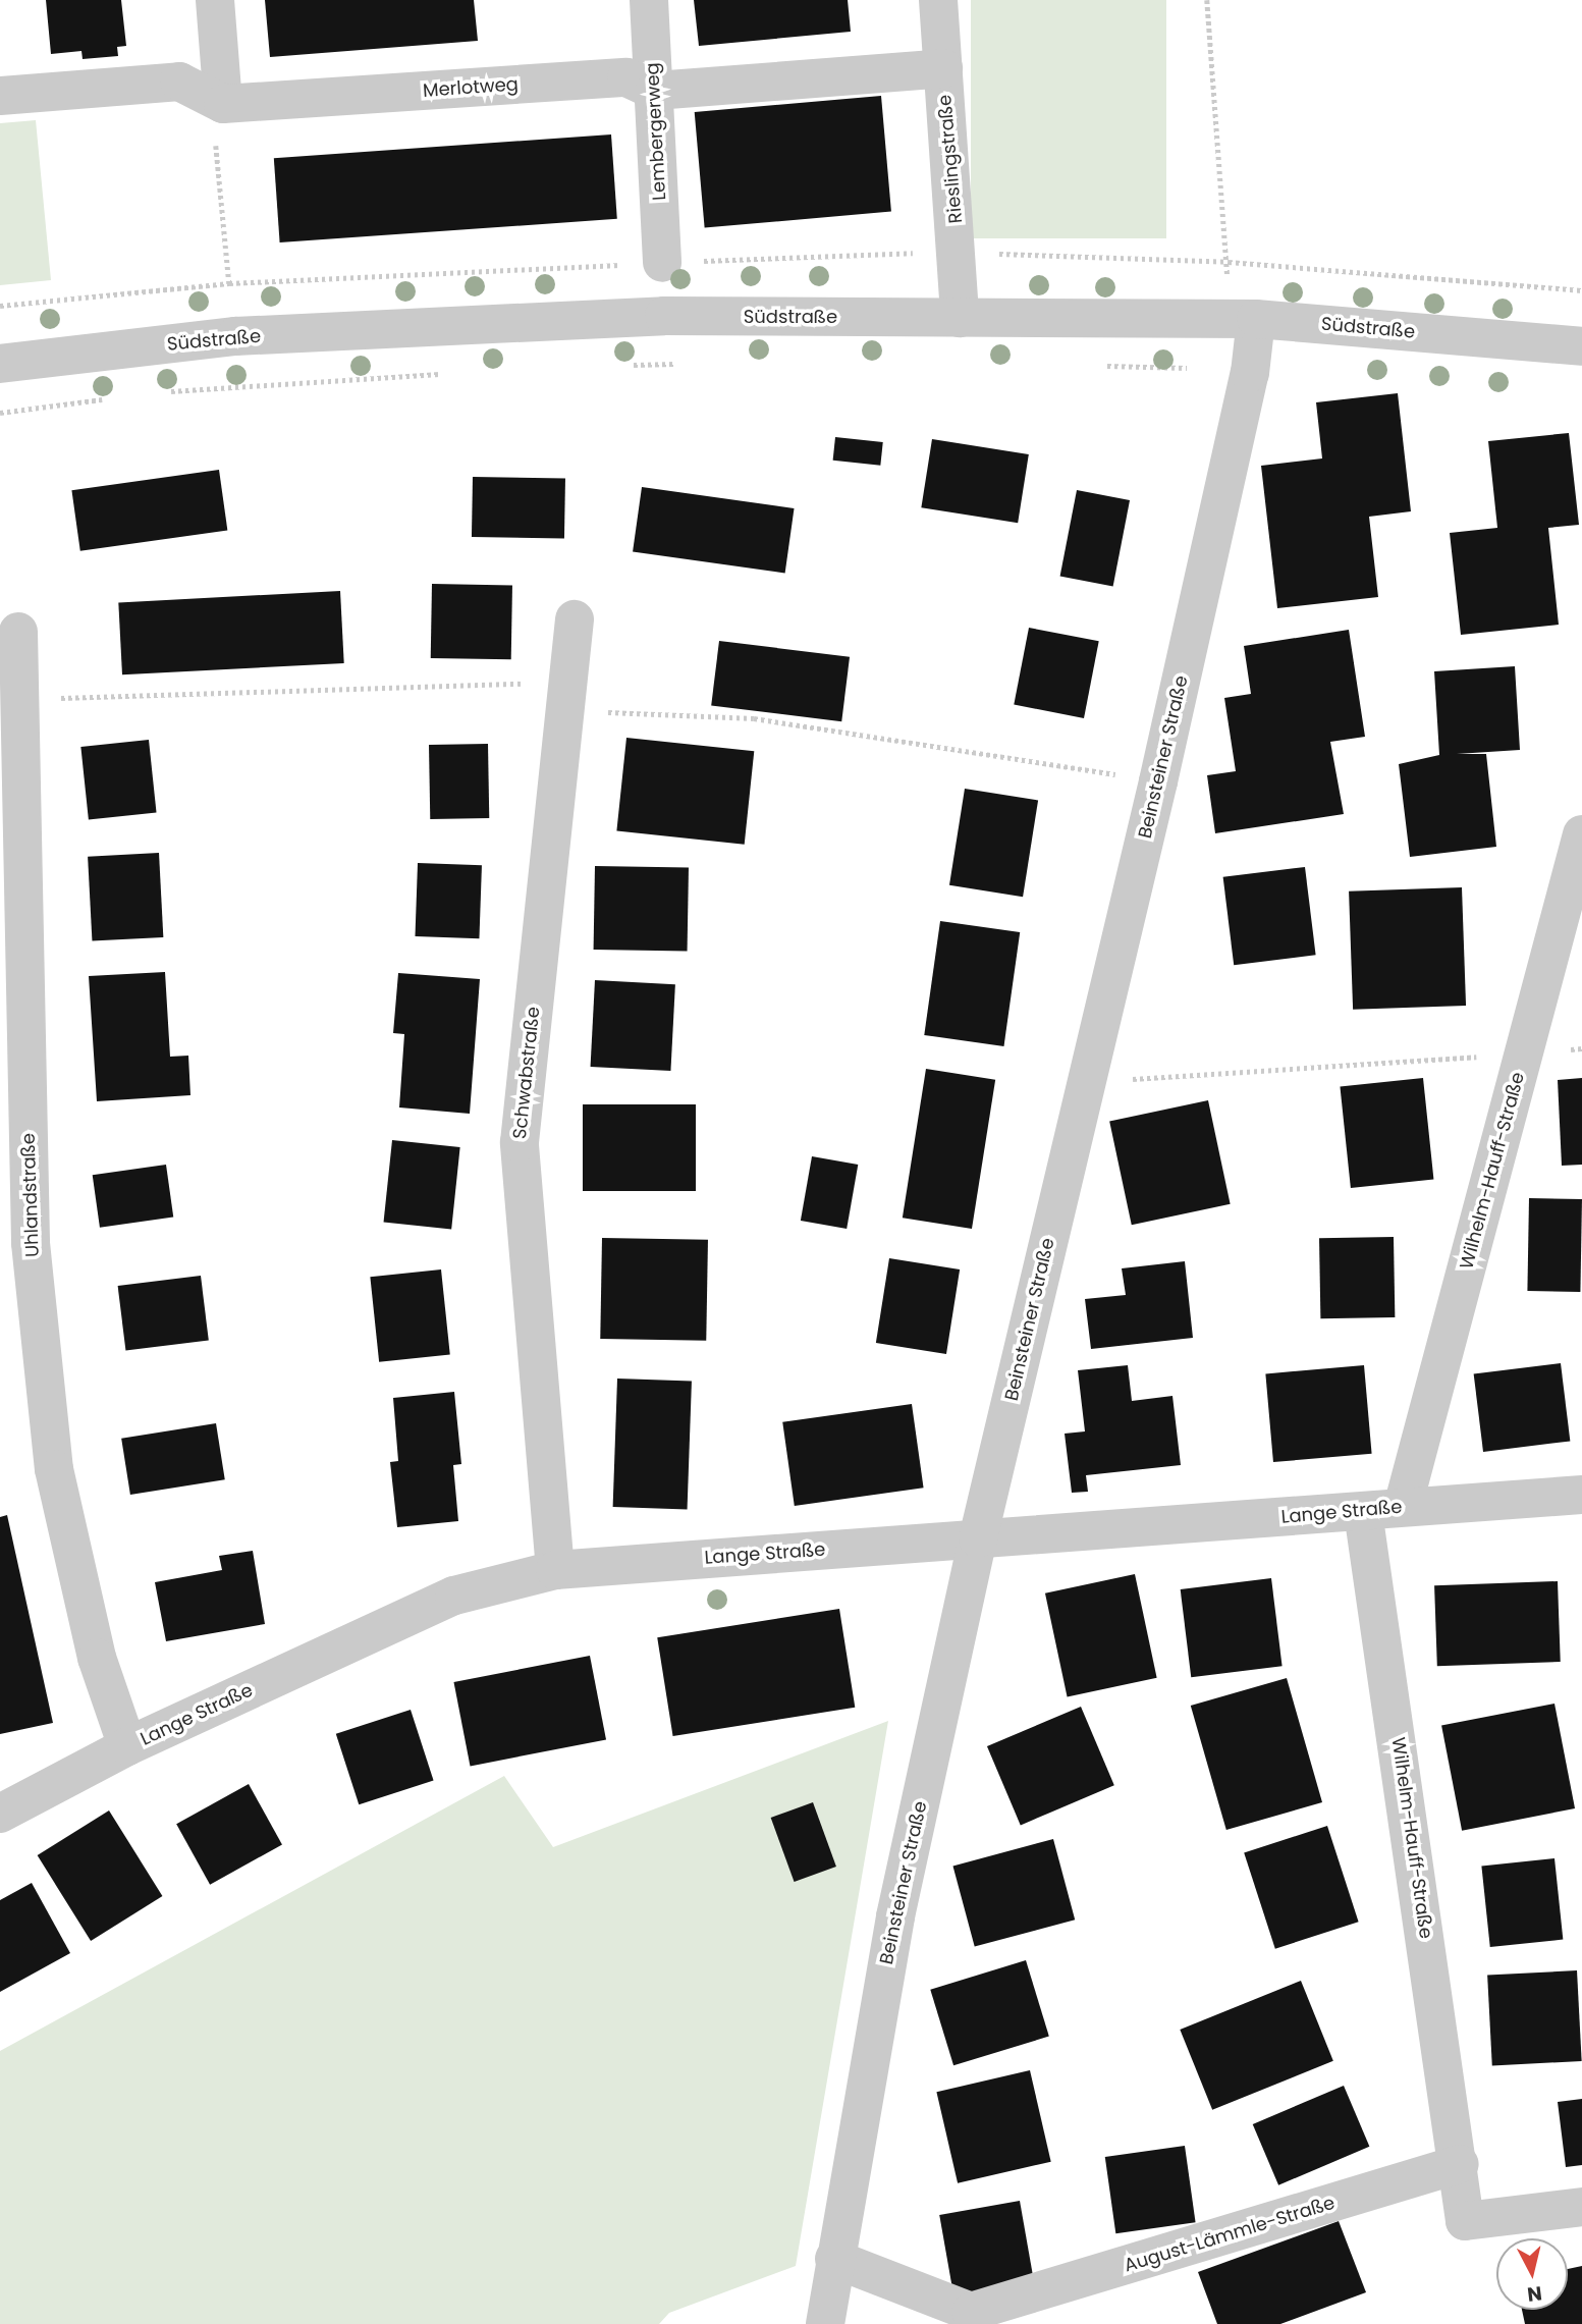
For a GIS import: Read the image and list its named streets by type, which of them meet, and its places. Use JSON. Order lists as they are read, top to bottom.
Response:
{
  "streets": {
    "street": [
      "Merlotweg",
      "Lembergerweg",
      "Rieslingstraße",
      "Südstraße",
      "Beinsteiner Straße",
      "Schwabstraße",
      "Wilhelm-Hauff-Straße",
      "Uhlandstraße",
      "Lange Straße",
      "August-Lämmle-Straße"
    ]
  },
  "crossings": [
    ["Merlotweg", "Lembergerweg"],
    ["Merlotweg", "Rieslingstraße"],
    ["Rieslingstraße", "Südstraße"],
    ["Südstraße", "Beinsteiner Straße"],
    ["Beinsteiner Straße", "Lange Straße"],
    ["Beinsteiner Straße", "August-Lämmle-Straße"],
    ["Schwabstraße", "Lange Straße"],
    ["Wilhelm-Hauff-Straße", "Lange Straße"],
    ["Wilhelm-Hauff-Straße", "August-Lämmle-Straße"],
    ["Uhlandstraße", "Lange Straße"]
  ],
  "north": "bottom"
}
